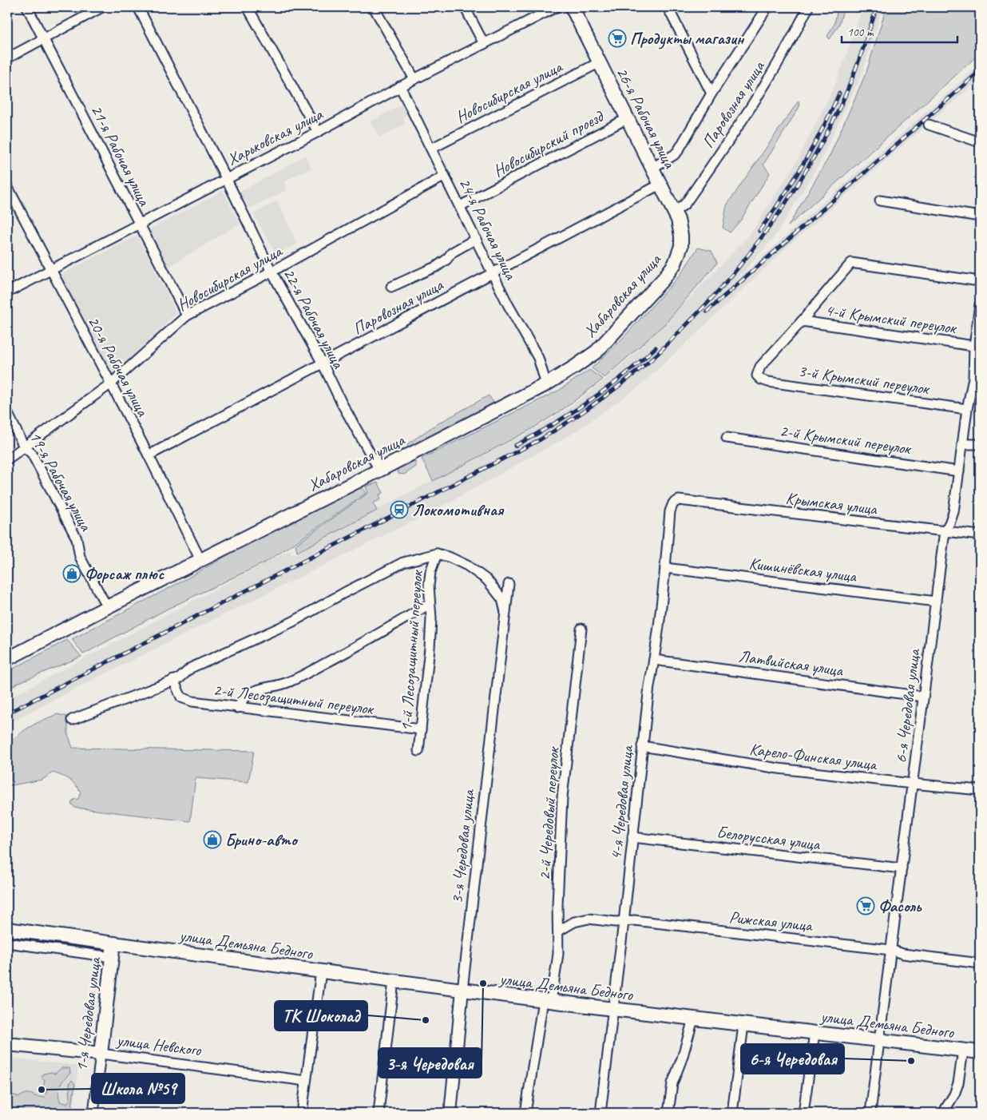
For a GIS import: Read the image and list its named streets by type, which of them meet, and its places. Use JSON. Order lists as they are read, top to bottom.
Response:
{
  "streets": {
    "main road": [
      "26-я Рабочая улица",
      "Хабаровская улица",
      "улица Демьяна Бедного",
      "1-я Чередовая улица",
      "улица Невского"
    ],
    "street": [
      "Новосибирская улица",
      "Паровозная улица",
      "Харьковская улица",
      "Новосибирский проезд",
      "21-я Рабочая улица",
      "24-я Рабочая улица",
      "22-я Рабочая улица",
      "4-й Крымский переулок",
      "20-я Рабочая улица",
      "3-й Крымский переулок",
      "2-й Крымский переулок",
      "19-я Рабочая улица",
      "Крымская улица",
      "Кишинёвская улица",
      "1-й Лесозащитный переулок",
      "Латвийская улица",
      "2-й Лесозащитный переулок",
      "6-я Чередовая улица",
      "Карело-Финская улица",
      "4-я Чередовая улица",
      "2-й Чередовый переулок",
      "Белорусская улица",
      "3-я Чередовая улица",
      "Рижская улица"
    ]
  },
  "crossings": [
    ["Новосибирская улица", "26-я Рабочая улица"],
    ["Новосибирская улица", "21-я Рабочая улица"],
    ["Новосибирская улица", "24-я Рабочая улица"],
    ["Новосибирская улица", "22-я Рабочая улица"],
    ["Новосибирская улица", "20-я Рабочая улица"],
    ["Новосибирская улица", "19-я Рабочая улица"],
    ["Паровозная улица", "26-я Рабочая улица"],
    ["Паровозная улица", "24-я Рабочая улица"],
    ["Паровозная улица", "22-я Рабочая улица"],
    ["Паровозная улица", "20-я Рабочая улица"],
    ["26-я Рабочая улица", "Новосибирский проезд"],
    ["26-я Рабочая улица", "Хабаровская улица"],
    ["Харьковская улица", "21-я Рабочая улица"],
    ["Харьковская улица", "24-я Рабочая улица"],
    ["Харьковская улица", "22-я Рабочая улица"],
    ["Харьковская улица", "20-я Рабочая улица"],
    ["Новосибирский проезд", "24-я Рабочая улица"],
    ["24-я Рабочая улица", "Хабаровская улица"],
    ["Хабаровская улица", "22-я Рабочая улица"],
    ["Хабаровская улица", "20-я Рабочая улица"],
    ["Хабаровская улица", "19-я Рабочая улица"],
    ["4-й Крымский переулок", "3-й Крымский переулок"],
    ["4-й Крымский переулок", "6-я Чередовая улица"],
    ["3-й Крымский переулок", "6-я Чередовая улица"],
    ["2-й Крымский переулок", "6-я Чередовая улица"],
    ["Крымская улица", "6-я Чередовая улица"],
    ["Крымская улица", "4-я Чередовая улица"],
    ["Кишинёвская улица", "6-я Чередовая улица"],
    ["Кишинёвская улица", "4-я Чередовая улица"],
    ["1-й Лесозащитный переулок", "2-й Лесозащитный переулок"],
    ["Латвийская улица", "6-я Чередовая улица"],
    ["Латвийская улица", "4-я Чередовая улица"],
    ["6-я Чередовая улица", "Карело-Финская улица"],
    ["6-я Чередовая улица", "Белорусская улица"],
    ["6-я Чередовая улица", "Рижская улица"],
    ["6-я Чередовая улица", "улица Демьяна Бедного"],
    ["Карело-Финская улица", "4-я Чередовая улица"],
    ["4-я Чередовая улица", "Белорусская улица"],
    ["4-я Чередовая улица", "Рижская улица"],
    ["4-я Чередовая улица", "улица Демьяна Бедного"],
    ["2-й Чередовый переулок", "Рижская улица"],
    ["2-й Чередовый переулок", "улица Демьяна Бедного"],
    ["3-я Чередовая улица", "улица Демьяна Бедного"],
    ["улица Демьяна Бедного", "1-я Чередовая улица"],
    ["1-я Чередовая улица", "улица Невского"]
  ],
  "places": {
    "supermarket": ["Продукты магазин", "Фасоль"],
    "station": ["Локомотивная"],
    "shop": ["Форсаж плюс", "Брино-авто"],
    "other": [
      "3-я Чередовая",
      "ТК Шоколад",
      "6-я Чередовая",
      "Школа №59"
    ]
  },
  "scale_bar": "100 m"
}
